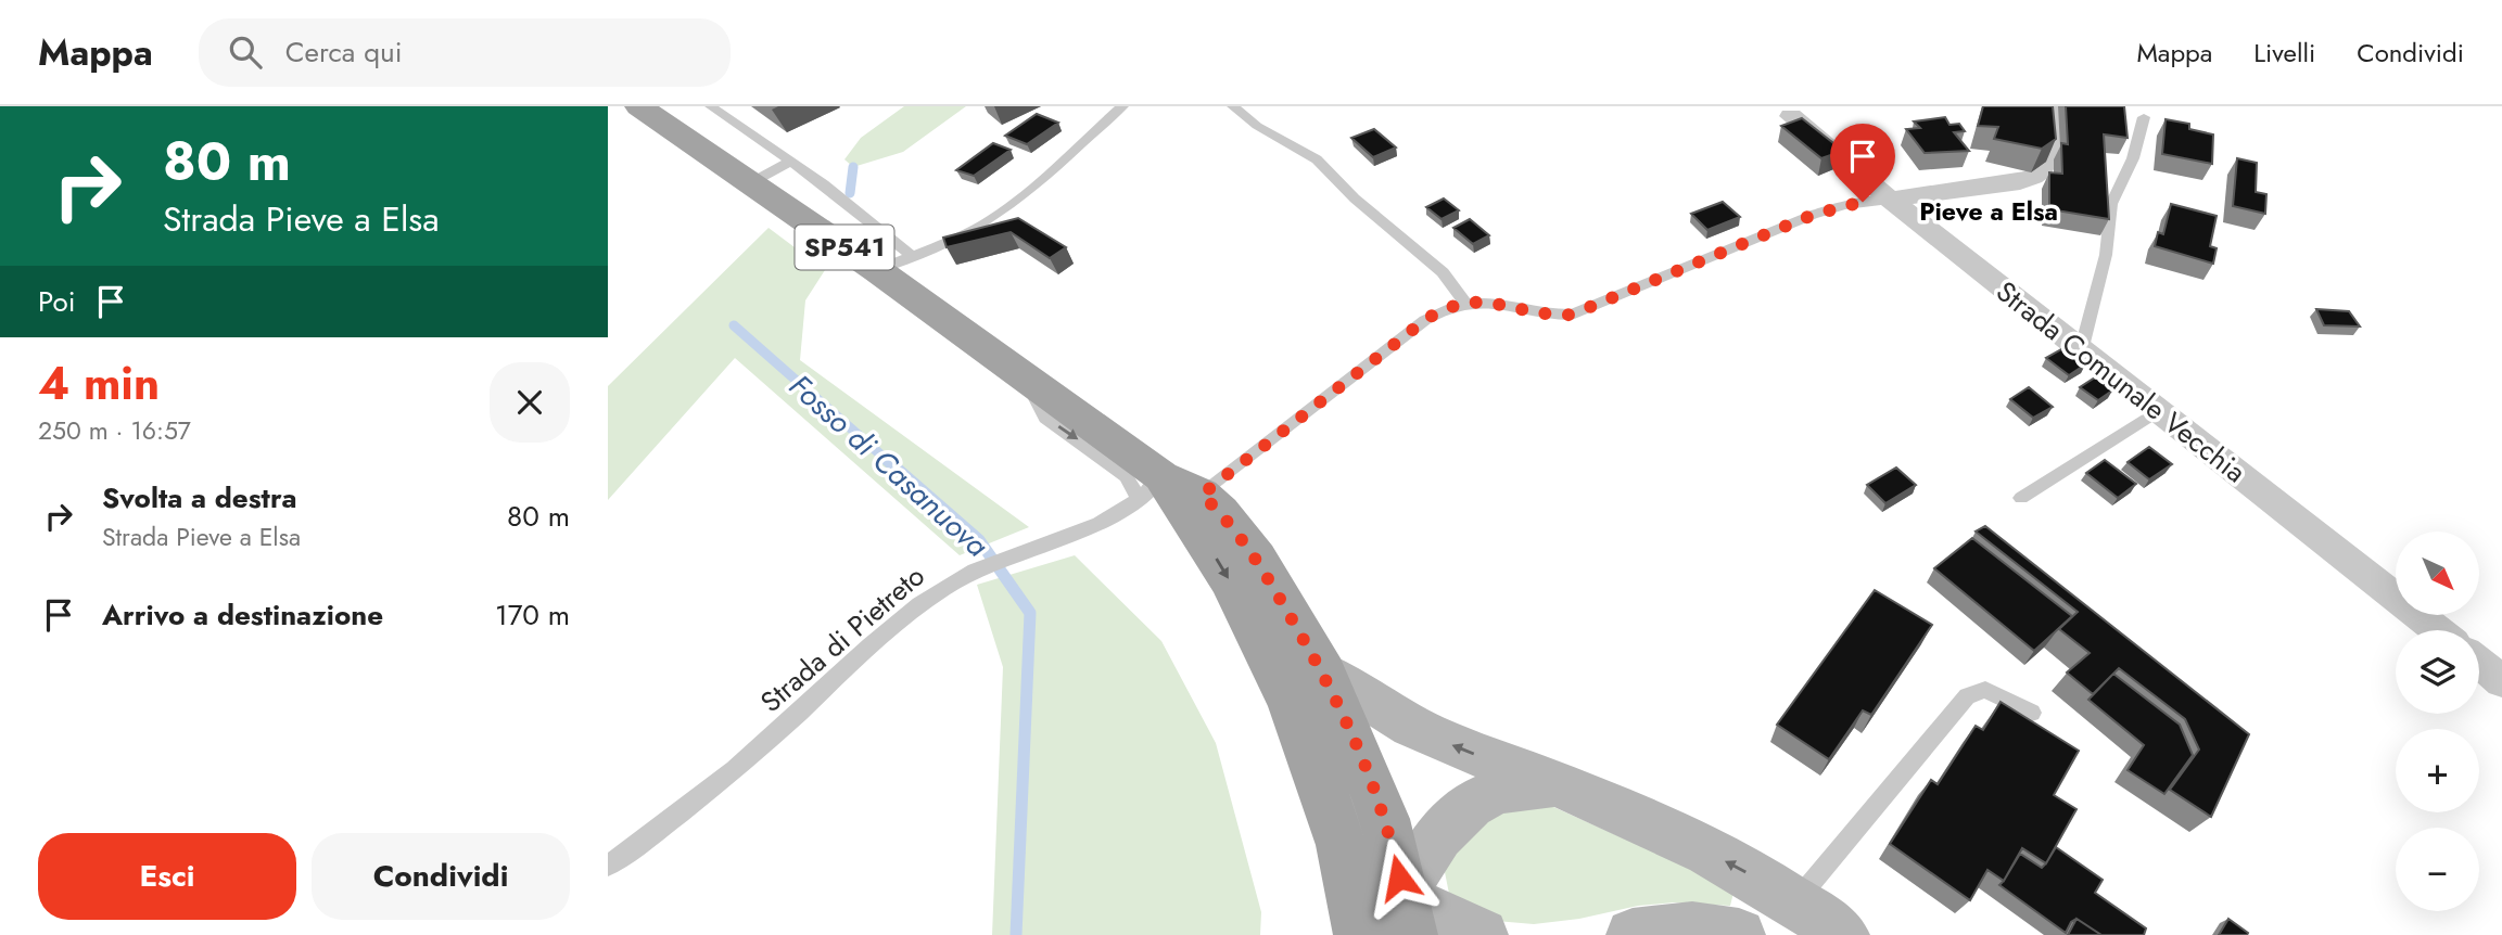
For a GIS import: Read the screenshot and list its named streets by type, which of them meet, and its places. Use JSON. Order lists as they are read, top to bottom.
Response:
{
  "streets": {
    "main road": ["SP541"],
    "street": ["Strada Comunale Vecchia"],
    "lane": ["Strada di Pietreto"]
  },
  "crossings": [
    ["SP541", "Strada di Pietreto"]
  ],
  "districts": ["Pieve a Elsa"],
  "water": ["Fosso di Casanuova"],
  "north": "bottom right",
  "page": {
    "header": "Mappa",
    "search": "Cerca qui",
    "nav": ["Mappa", "Livelli", "Condividi"],
    "turn": ["80 m", "Strada Pieve a Elsa"],
    "then": "Poi",
    "heading": ["4 min", "250 m · 16:57"],
    "list": [
      {
        "name": "Svolta a destra",
        "note": "Strada Pieve a Elsa",
        "value": "80 m"
      },
      {
        "name": "Arrivo a destinazione",
        "value": "170 m"
      }
    ],
    "map_buttons": ["+", "−"],
    "buttons": ["Esci", "Condividi"]
  }
}
